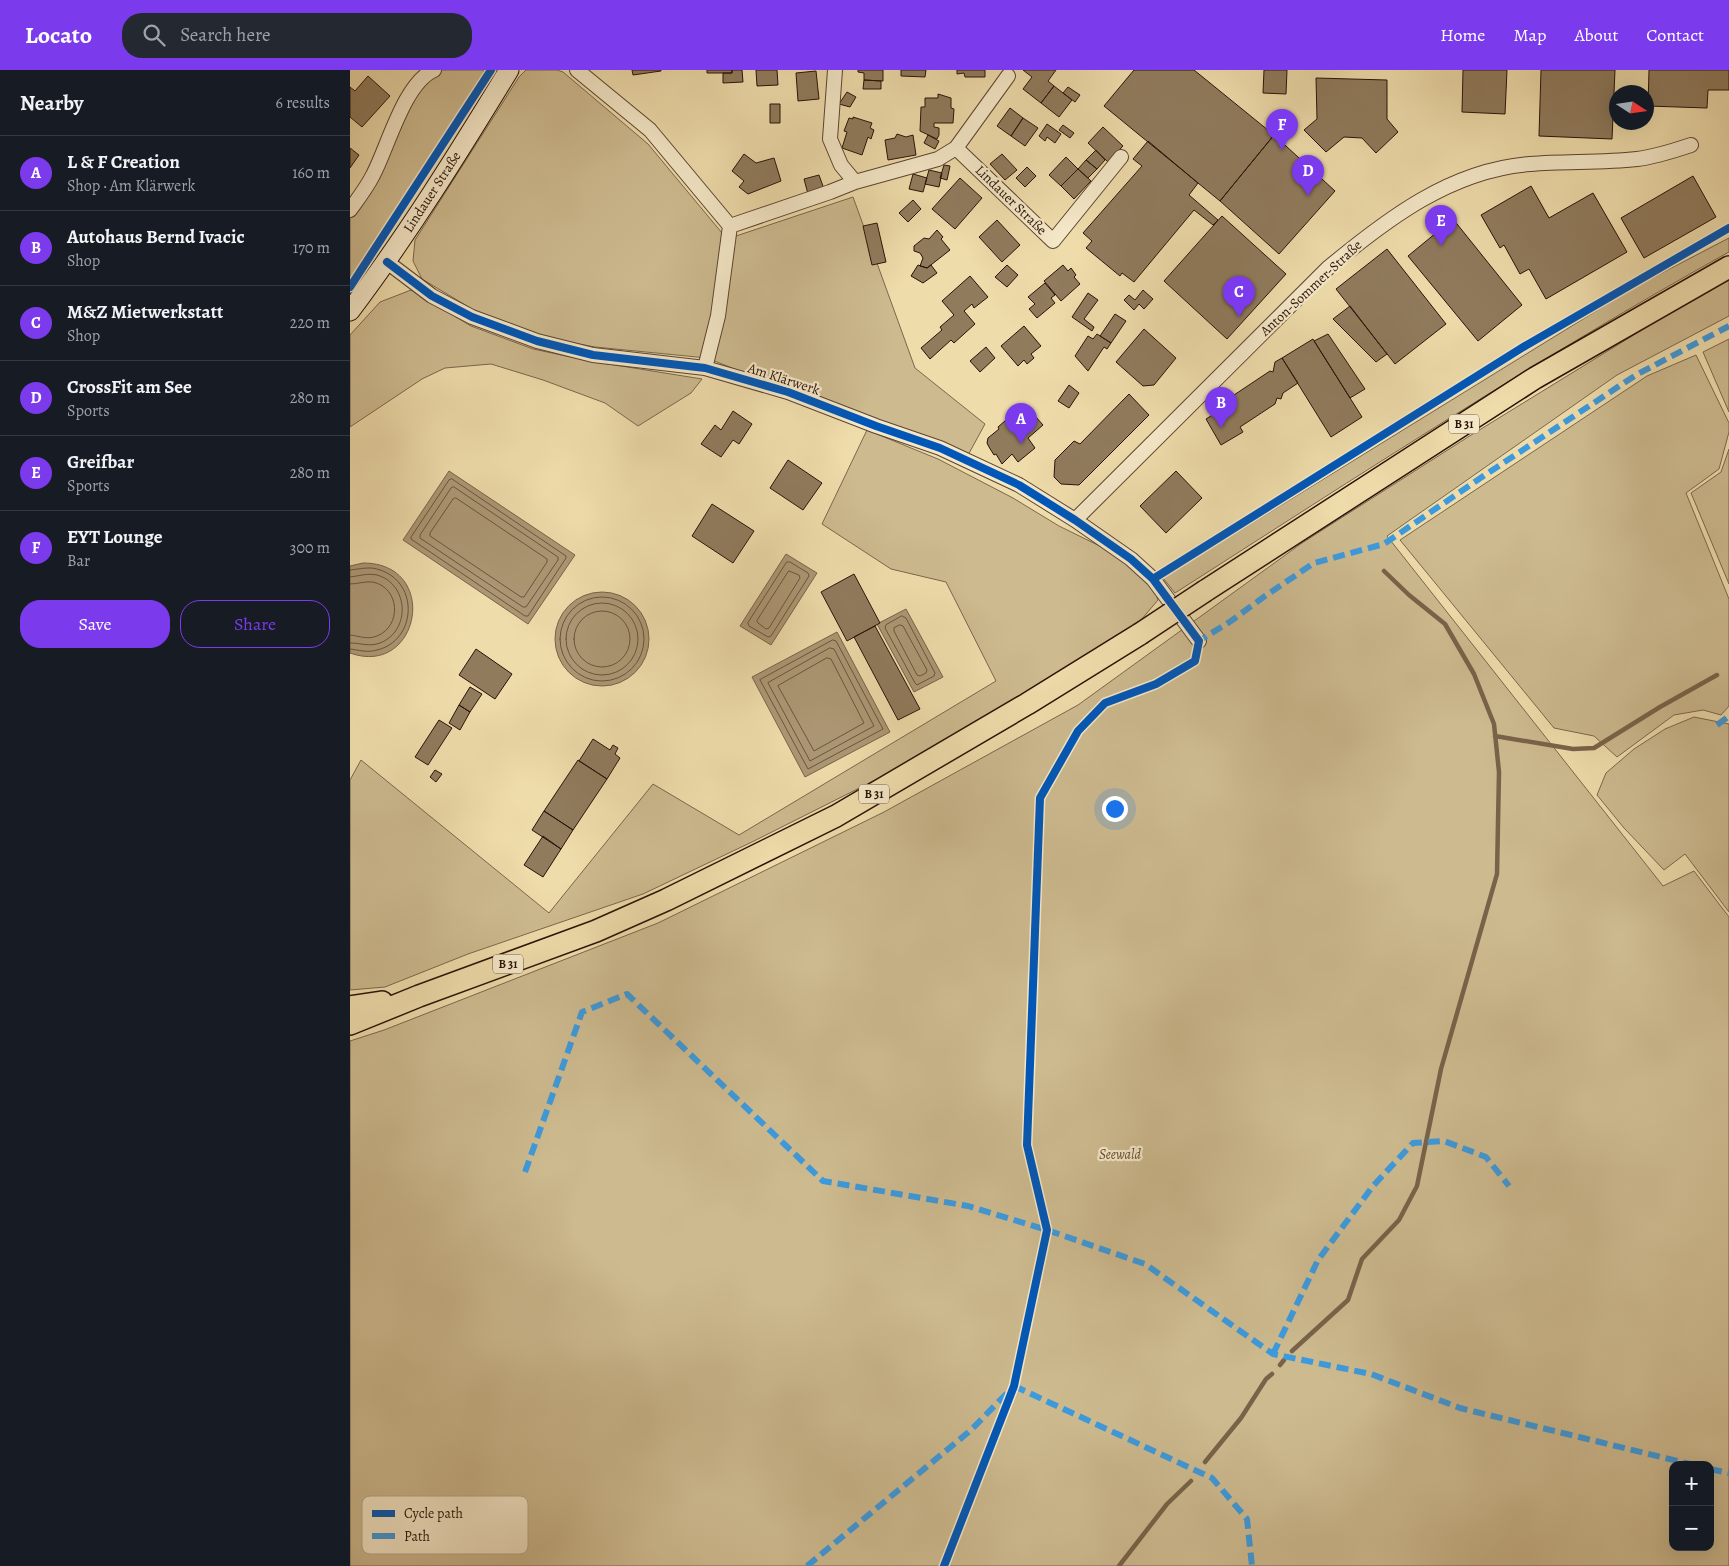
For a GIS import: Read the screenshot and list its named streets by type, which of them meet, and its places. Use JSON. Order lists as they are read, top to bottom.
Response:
{
  "streets": {
    "main road": ["Lindauer Straße", "B 31"],
    "street": ["Anton-Sommer-Straße", "Am Klärwerk"]
  },
  "crossings": [
    ["Lindauer Straße", "Am Klärwerk"],
    ["Anton-Sommer-Straße", "Am Klärwerk"]
  ],
  "parks": ["Seewald"],
  "legend": ["Cycle path", "Path"],
  "north": "right",
  "page": {
    "header": "Locato",
    "search": "Search here",
    "nav": [
      "Home",
      "Map",
      "About",
      "Contact"
    ],
    "heading": ["Nearby", "6 results"],
    "pins": [
      "F",
      "D",
      "E",
      "C",
      "B",
      "A"
    ],
    "list": [
      {
        "mark": "A",
        "name": "L & F Creation",
        "note": "Shop · Am Klärwerk",
        "value": "160 m"
      },
      {
        "mark": "B",
        "name": "Autohaus Bernd Ivacic",
        "note": "Shop",
        "value": "170 m"
      },
      {
        "mark": "C",
        "name": "M&Z Mietwerkstatt",
        "note": "Shop",
        "value": "220 m"
      },
      {
        "mark": "D",
        "name": "CrossFit am See",
        "note": "Sports",
        "value": "280 m"
      },
      {
        "mark": "E",
        "name": "Greifbar",
        "note": "Sports",
        "value": "280 m"
      },
      {
        "mark": "F",
        "name": "EYT Lounge",
        "note": "Bar",
        "value": "300 m"
      }
    ],
    "buttons": ["Save", "Share"],
    "map_buttons": ["+", "−"]
  }
}
